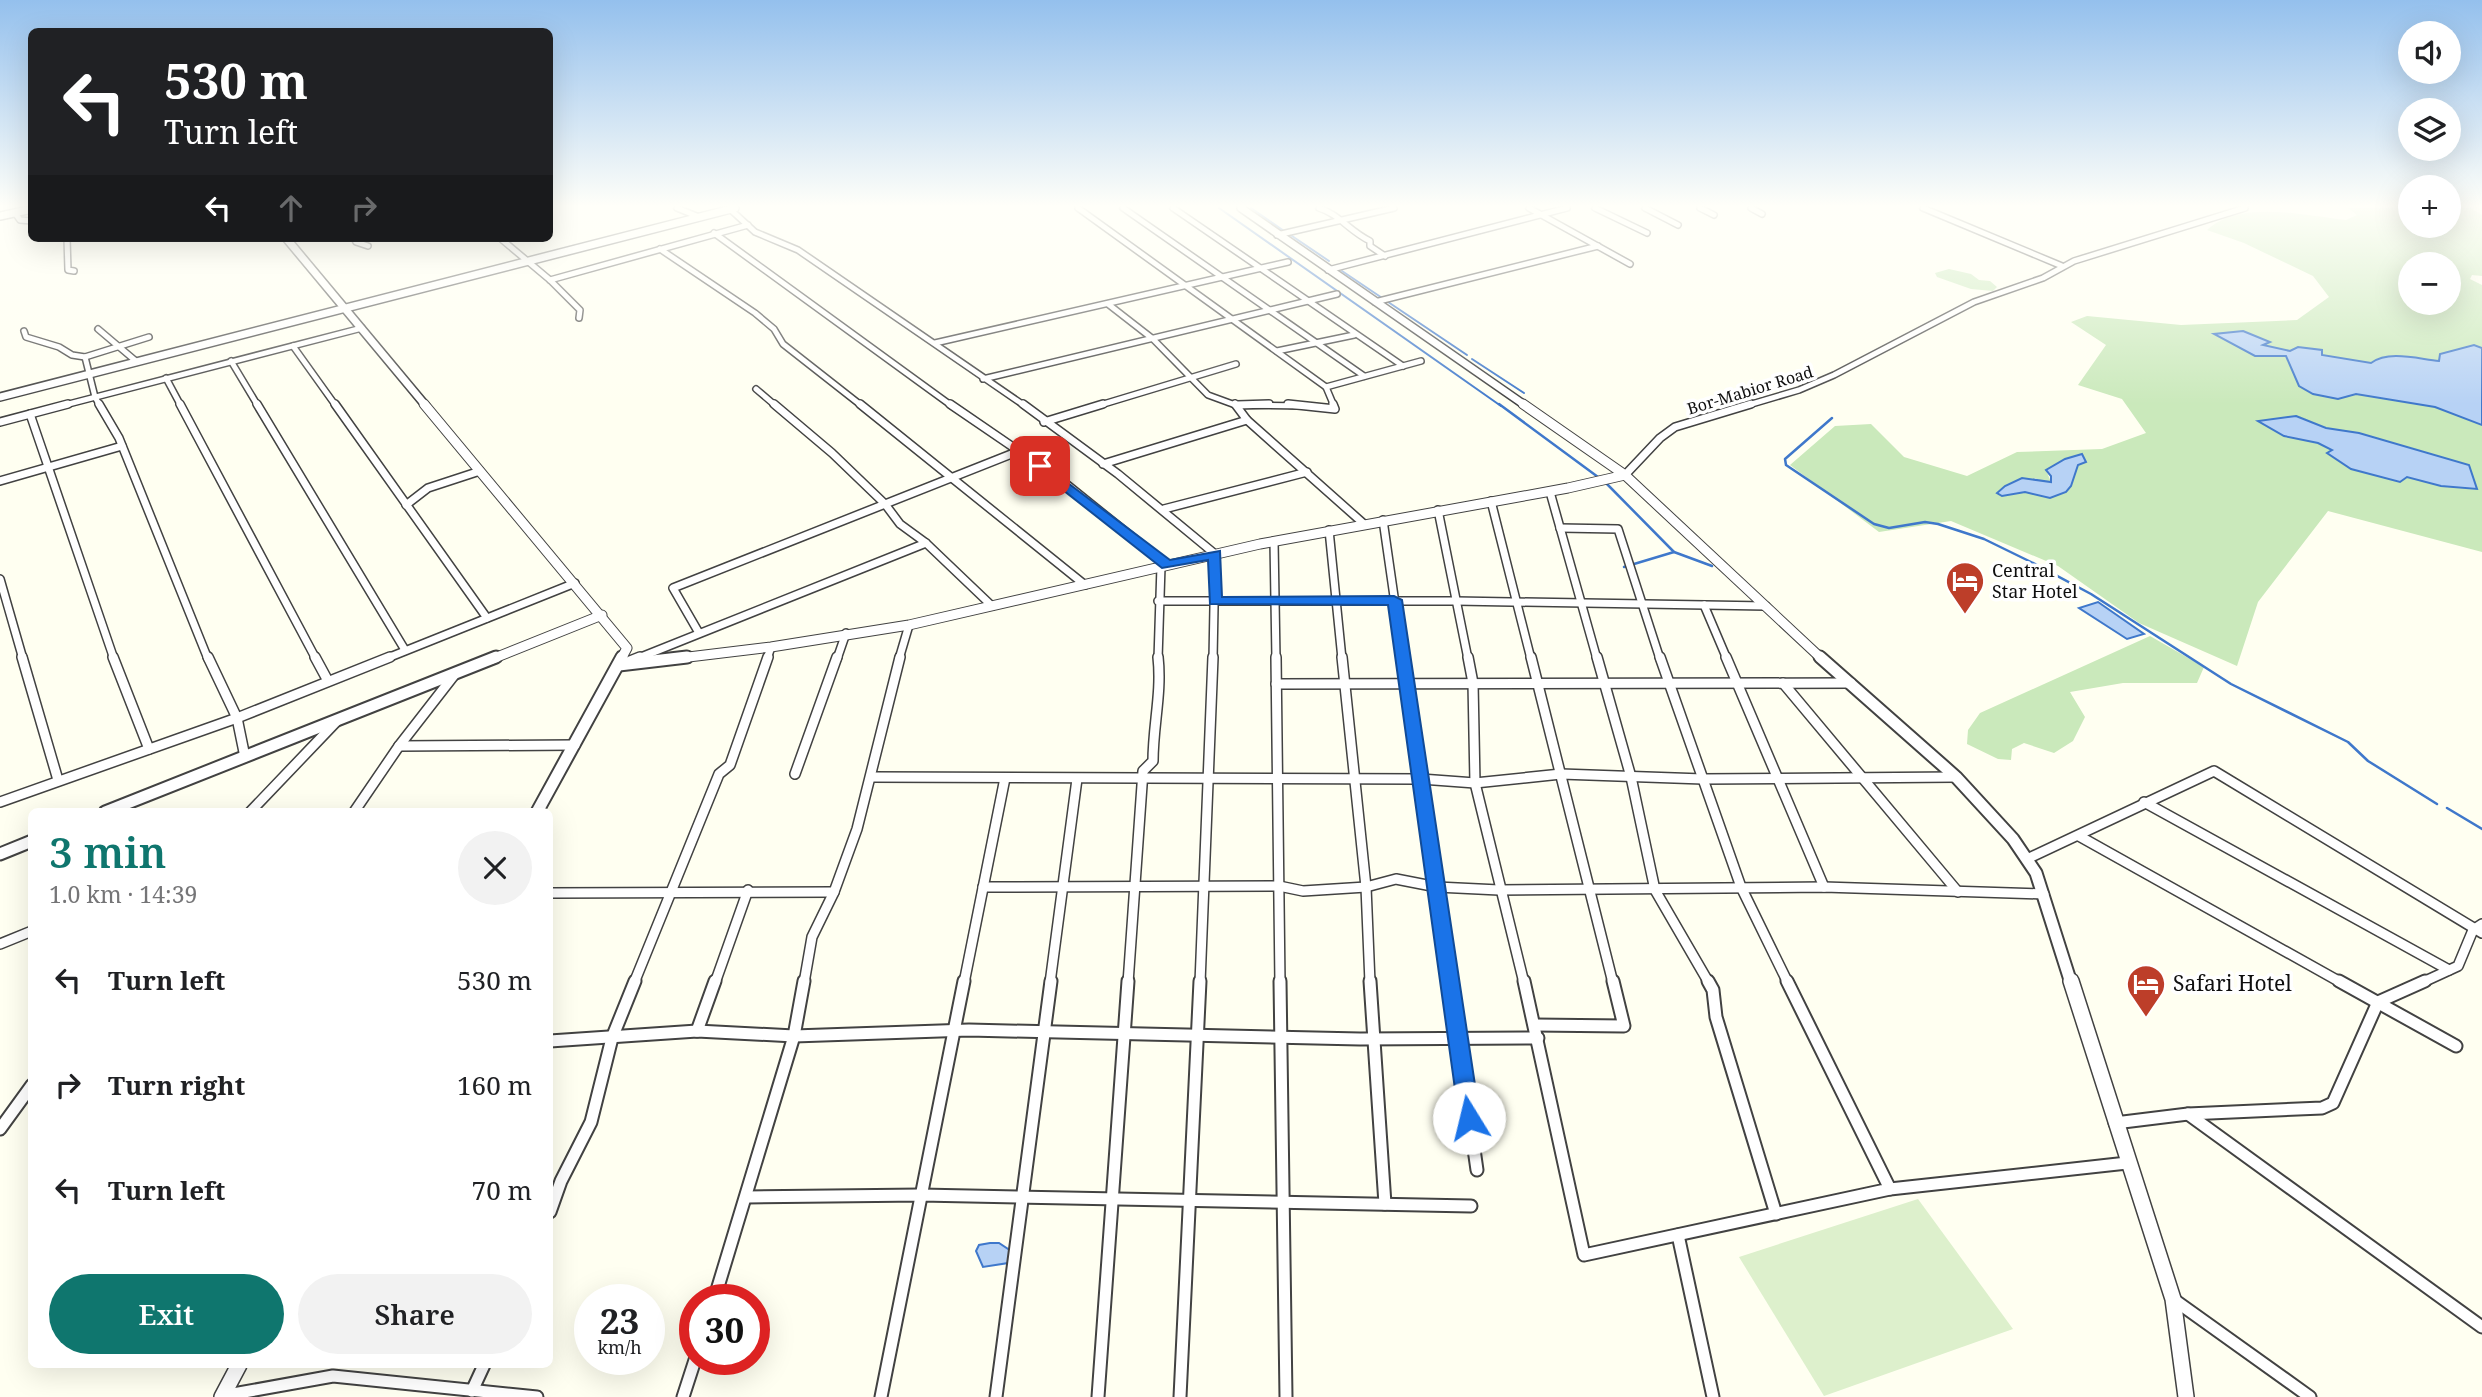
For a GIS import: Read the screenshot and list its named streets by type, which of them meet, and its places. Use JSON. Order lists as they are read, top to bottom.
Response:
{
  "streets": {
    "street": ["Bor-Mabior Road"]
  },
  "places": {
    "hotel": ["Central Star Hotel", "Safari Hotel"]
  },
  "page": {
    "map_buttons": ["+", "−"],
    "turn": ["530 m", "Turn left"],
    "heading": ["3 min", "1.0 km · 14:39"],
    "list": [
      {
        "name": "Turn left",
        "value": "530 m"
      },
      {
        "name": "Turn right",
        "value": "160 m"
      },
      {
        "name": "Turn left",
        "value": "70 m"
      }
    ],
    "buttons": ["Exit", "Share"],
    "speed": "23 km/h",
    "limit": "30"
  }
}
